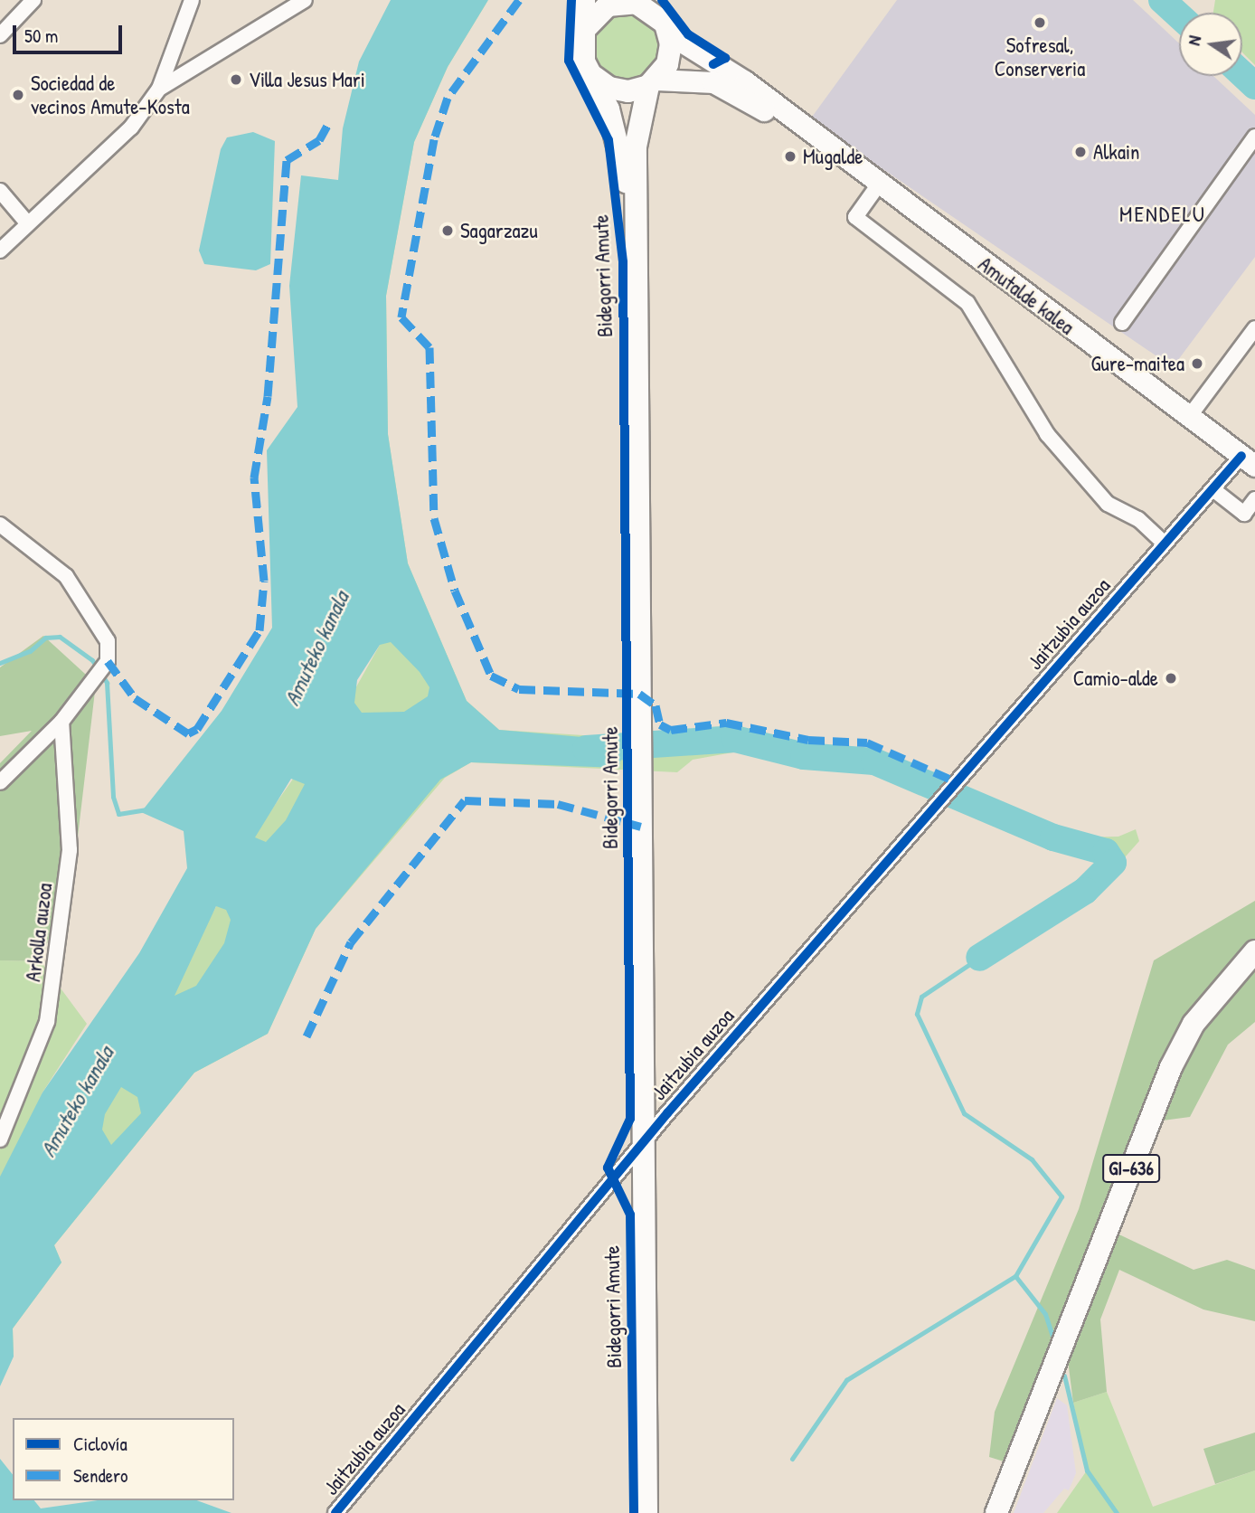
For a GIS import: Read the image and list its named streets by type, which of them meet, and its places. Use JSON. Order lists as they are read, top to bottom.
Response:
{
  "streets": {
    "main road": ["Amutalde kalea", "GI-636"],
    "street": ["Jaitzubia auzoa", "Arkolla auzoa"],
    "cycle path": ["Bidegorri Amute"]
  },
  "crossings": [
    ["Amutalde kalea", "Jaitzubia auzoa"]
  ],
  "districts": ["MENDELU"],
  "water": ["Amuteko kanala"],
  "places": [
    "Sofresal, Conserveria",
    "Villa Jesus Mari",
    "Sociedad de vecinos Amute-Kosta",
    "Alkain",
    "Mugalde",
    "Sagarzazu",
    "Gure-maitea",
    "Camio-alde"
  ],
  "legend": ["Ciclovía", "Sendero"],
  "scale_bar": "50 m",
  "north": "left"
}
